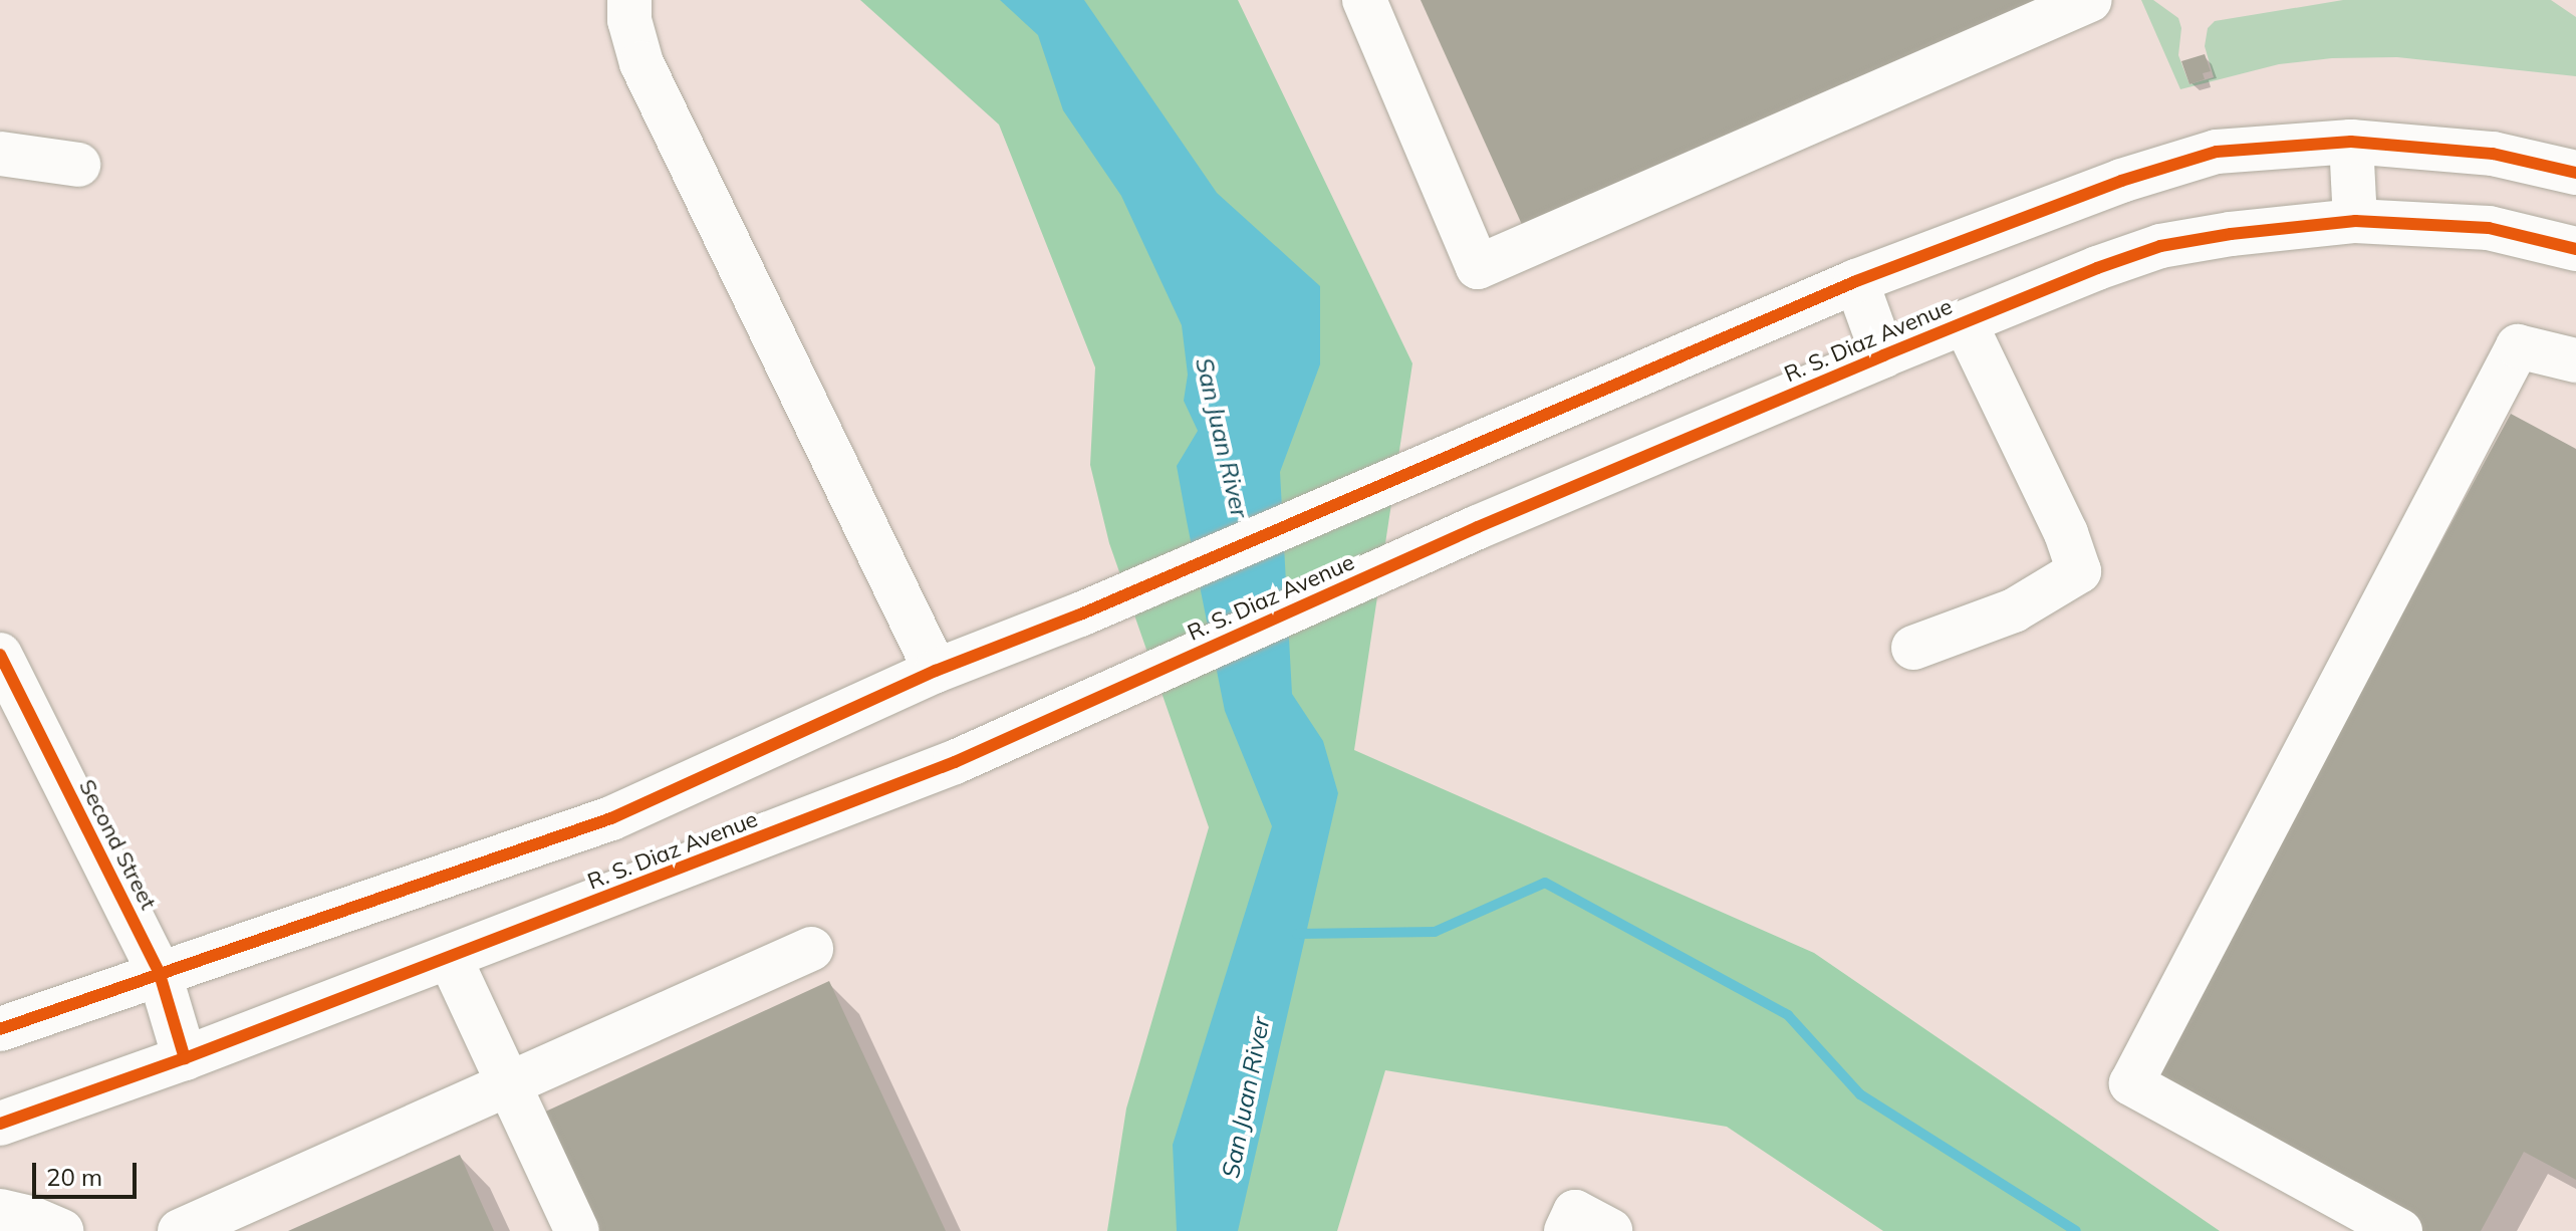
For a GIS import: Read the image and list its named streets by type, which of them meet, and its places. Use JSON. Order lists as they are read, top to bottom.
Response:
{
  "streets": {
    "street": ["R. S. Diaz Avenue", "Second Street"]
  },
  "crossings": [
    ["R. S. Diaz Avenue", "Second Street"]
  ],
  "water": ["San Juan River"],
  "scale_bar": "20 m"
}
